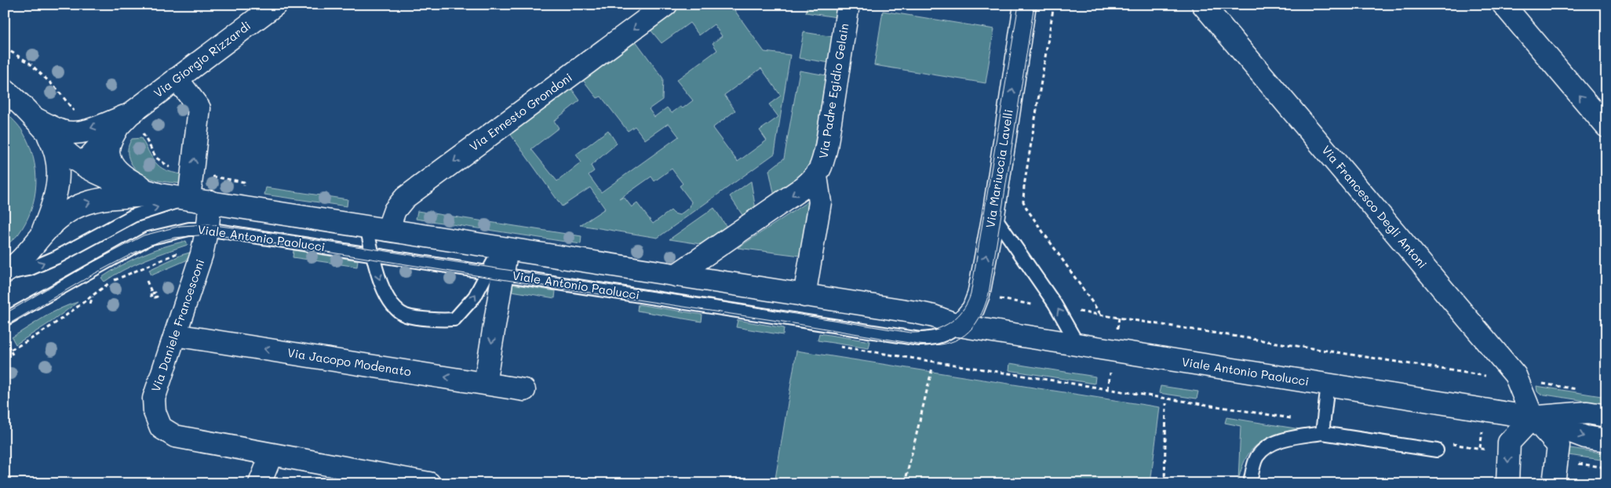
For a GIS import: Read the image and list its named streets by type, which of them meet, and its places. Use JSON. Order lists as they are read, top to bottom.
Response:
{
  "streets": {
    "street": [
      "Via Giorgio Rizzardi",
      "Via Padre Egidio Gelain",
      "Via Ernesto Grondoni",
      "Via Mariuccia Lavelli",
      "Via Francesco Degli Antoni",
      "Viale Antonio Paolucci",
      "Via Daniele Francesconi",
      "Via Jacopo Modenato"
    ]
  },
  "crossings": [
    ["Via Padre Egidio Gelain", "Viale Antonio Paolucci"],
    ["Via Ernesto Grondoni", "Viale Antonio Paolucci"],
    ["Via Mariuccia Lavelli", "Viale Antonio Paolucci"],
    ["Via Francesco Degli Antoni", "Viale Antonio Paolucci"],
    ["Viale Antonio Paolucci", "Via Daniele Francesconi"],
    ["Via Daniele Francesconi", "Via Jacopo Modenato"]
  ],
  "one_way": [
    "Via Padre Egidio Gelain",
    "Via Ernesto Grondoni",
    "Via Mariuccia Lavelli",
    "Via Jacopo Modenato"
  ]
}
